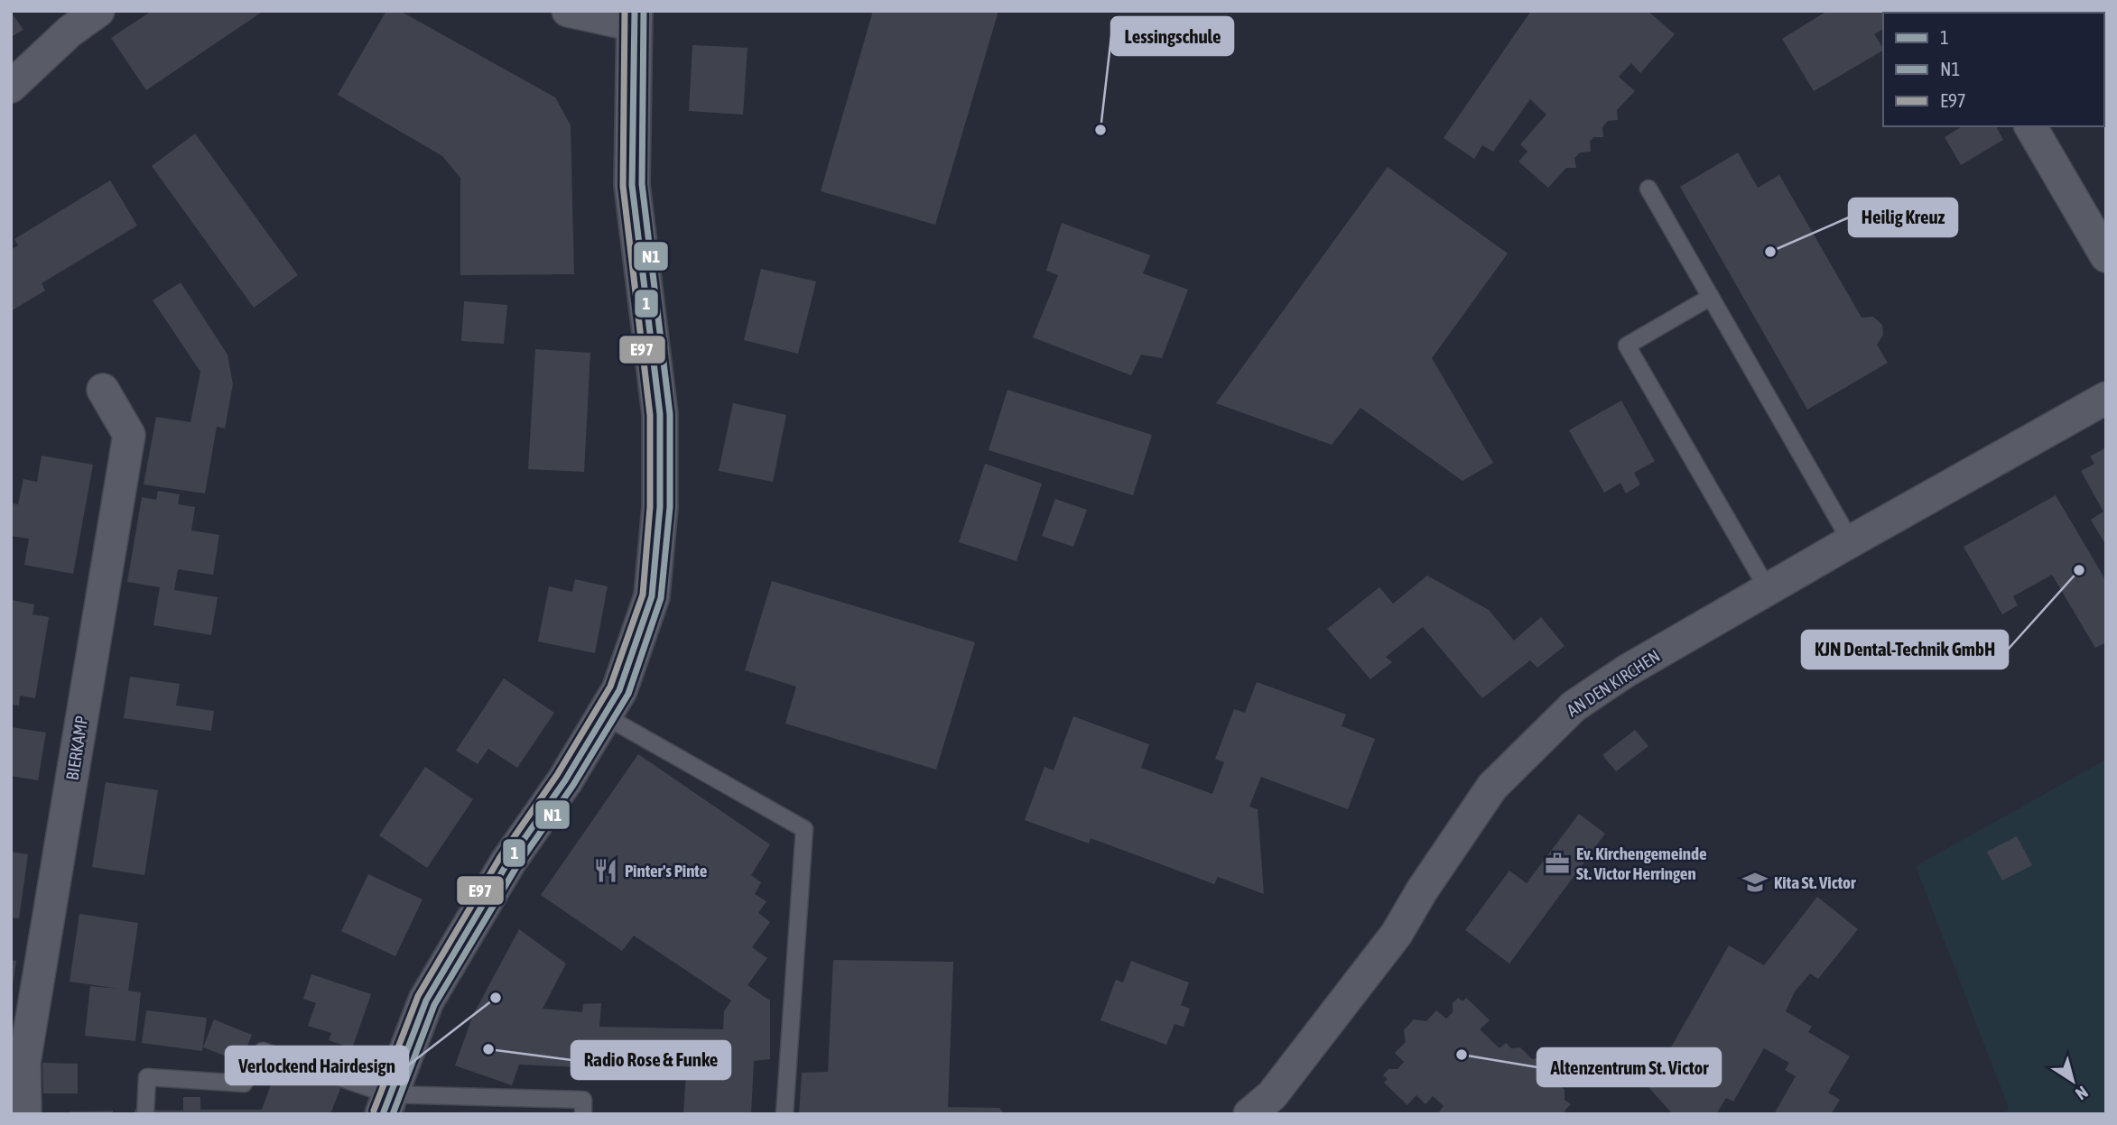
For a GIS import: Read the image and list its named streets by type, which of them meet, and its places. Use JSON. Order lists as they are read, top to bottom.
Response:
{
  "streets": {
    "street": ["AN DEN KIRCHEN", "BIERKAMP"]
  },
  "places": {
    "other": [
      "Lessingschule",
      "Heilig Kreuz",
      "KJN Dental-Technik GmbH",
      "Verlockend Hairdesign",
      "Radio Rose & Funke",
      "Altenzentrum St. Victor"
    ],
    "office": ["Ev. Kirchengemeinde St. Victor Herringen"],
    "restaurant": ["Pinter's Pinte"],
    "school or university": ["Kita St. Victor"]
  },
  "lines": ["transit line 1", "transit line N1", "transit line E97"],
  "legend": ["1", "N1", "E97"],
  "north": "bottom right"
}
